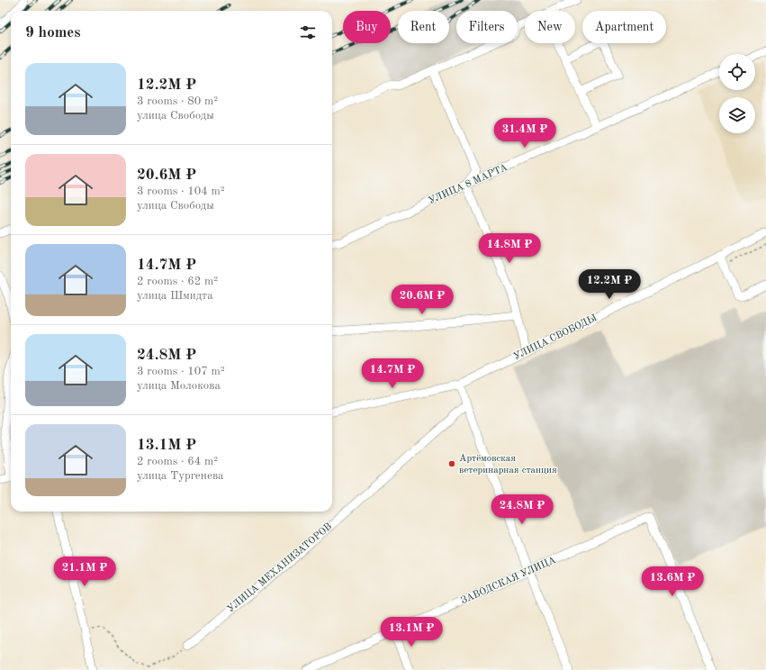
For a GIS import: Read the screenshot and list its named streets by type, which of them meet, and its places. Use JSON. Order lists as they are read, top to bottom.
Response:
{
  "streets": {
    "street": [
      "УЛИЦА 8 МАРТА",
      "УЛИЦА СВОБОДЫ",
      "УЛИЦА МЕХАНИЗАТОРОВ",
      "ЗАВОДСКАЯ УЛИЦА"
    ]
  },
  "places": ["Артёмовская ветеринарная станция"],
  "page": {
    "chip": [
      "Buy",
      "Rent",
      "Filters",
      "New",
      "Apartment"
    ],
    "heading": "9 homes",
    "list": [
      {
        "name": "12.2M ₽",
        "note": "3 rooms · 80 m² · улица Свободы"
      },
      {
        "name": "20.6M ₽",
        "note": "3 rooms · 104 m² · улица Свободы"
      },
      {
        "name": "14.7M ₽",
        "note": "2 rooms · 62 m² · улица Шмидта"
      },
      {
        "name": "24.8M ₽",
        "note": "3 rooms · 107 m² · улица Молокова"
      },
      {
        "name": "13.1M ₽",
        "note": "2 rooms · 64 m² · улица Тургенева"
      }
    ],
    "price": [
      "31.4M ₽",
      "14.8M ₽",
      "12.2M ₽",
      "20.6M ₽",
      "14.7M ₽",
      "24.8M ₽",
      "21.1M ₽",
      "13.6M ₽",
      "13.1M ₽"
    ]
  }
}
